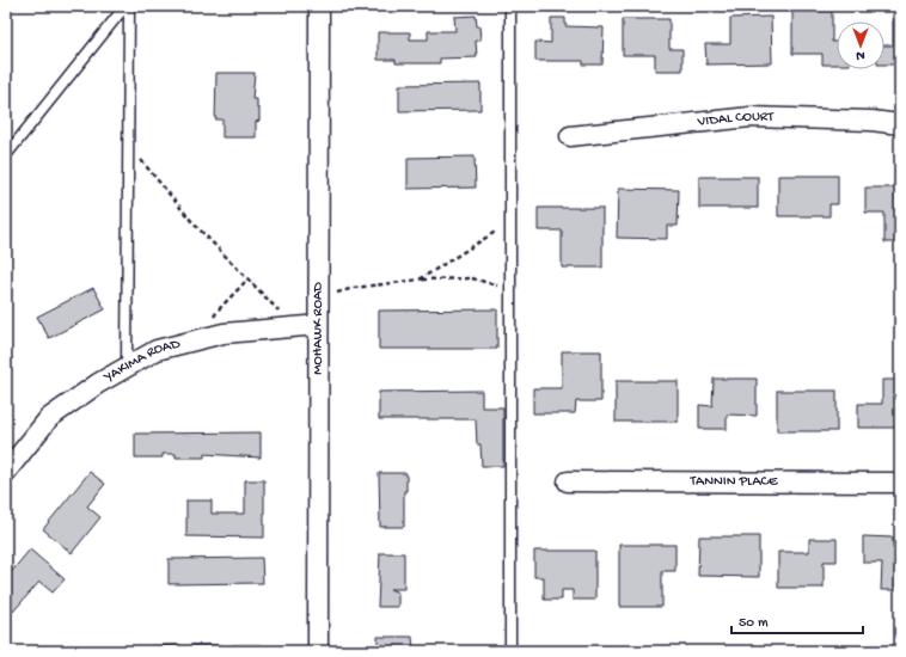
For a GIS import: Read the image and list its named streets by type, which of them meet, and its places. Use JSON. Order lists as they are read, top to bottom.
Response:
{
  "streets": {
    "street": [
      "VIDAL COURT",
      "MOHAWK ROAD",
      "YAKIMA ROAD",
      "TANNIN PLACE"
    ]
  },
  "crossings": [
    ["MOHAWK ROAD", "YAKIMA ROAD"]
  ],
  "scale_bar": "50 m",
  "north": "bottom"
}
